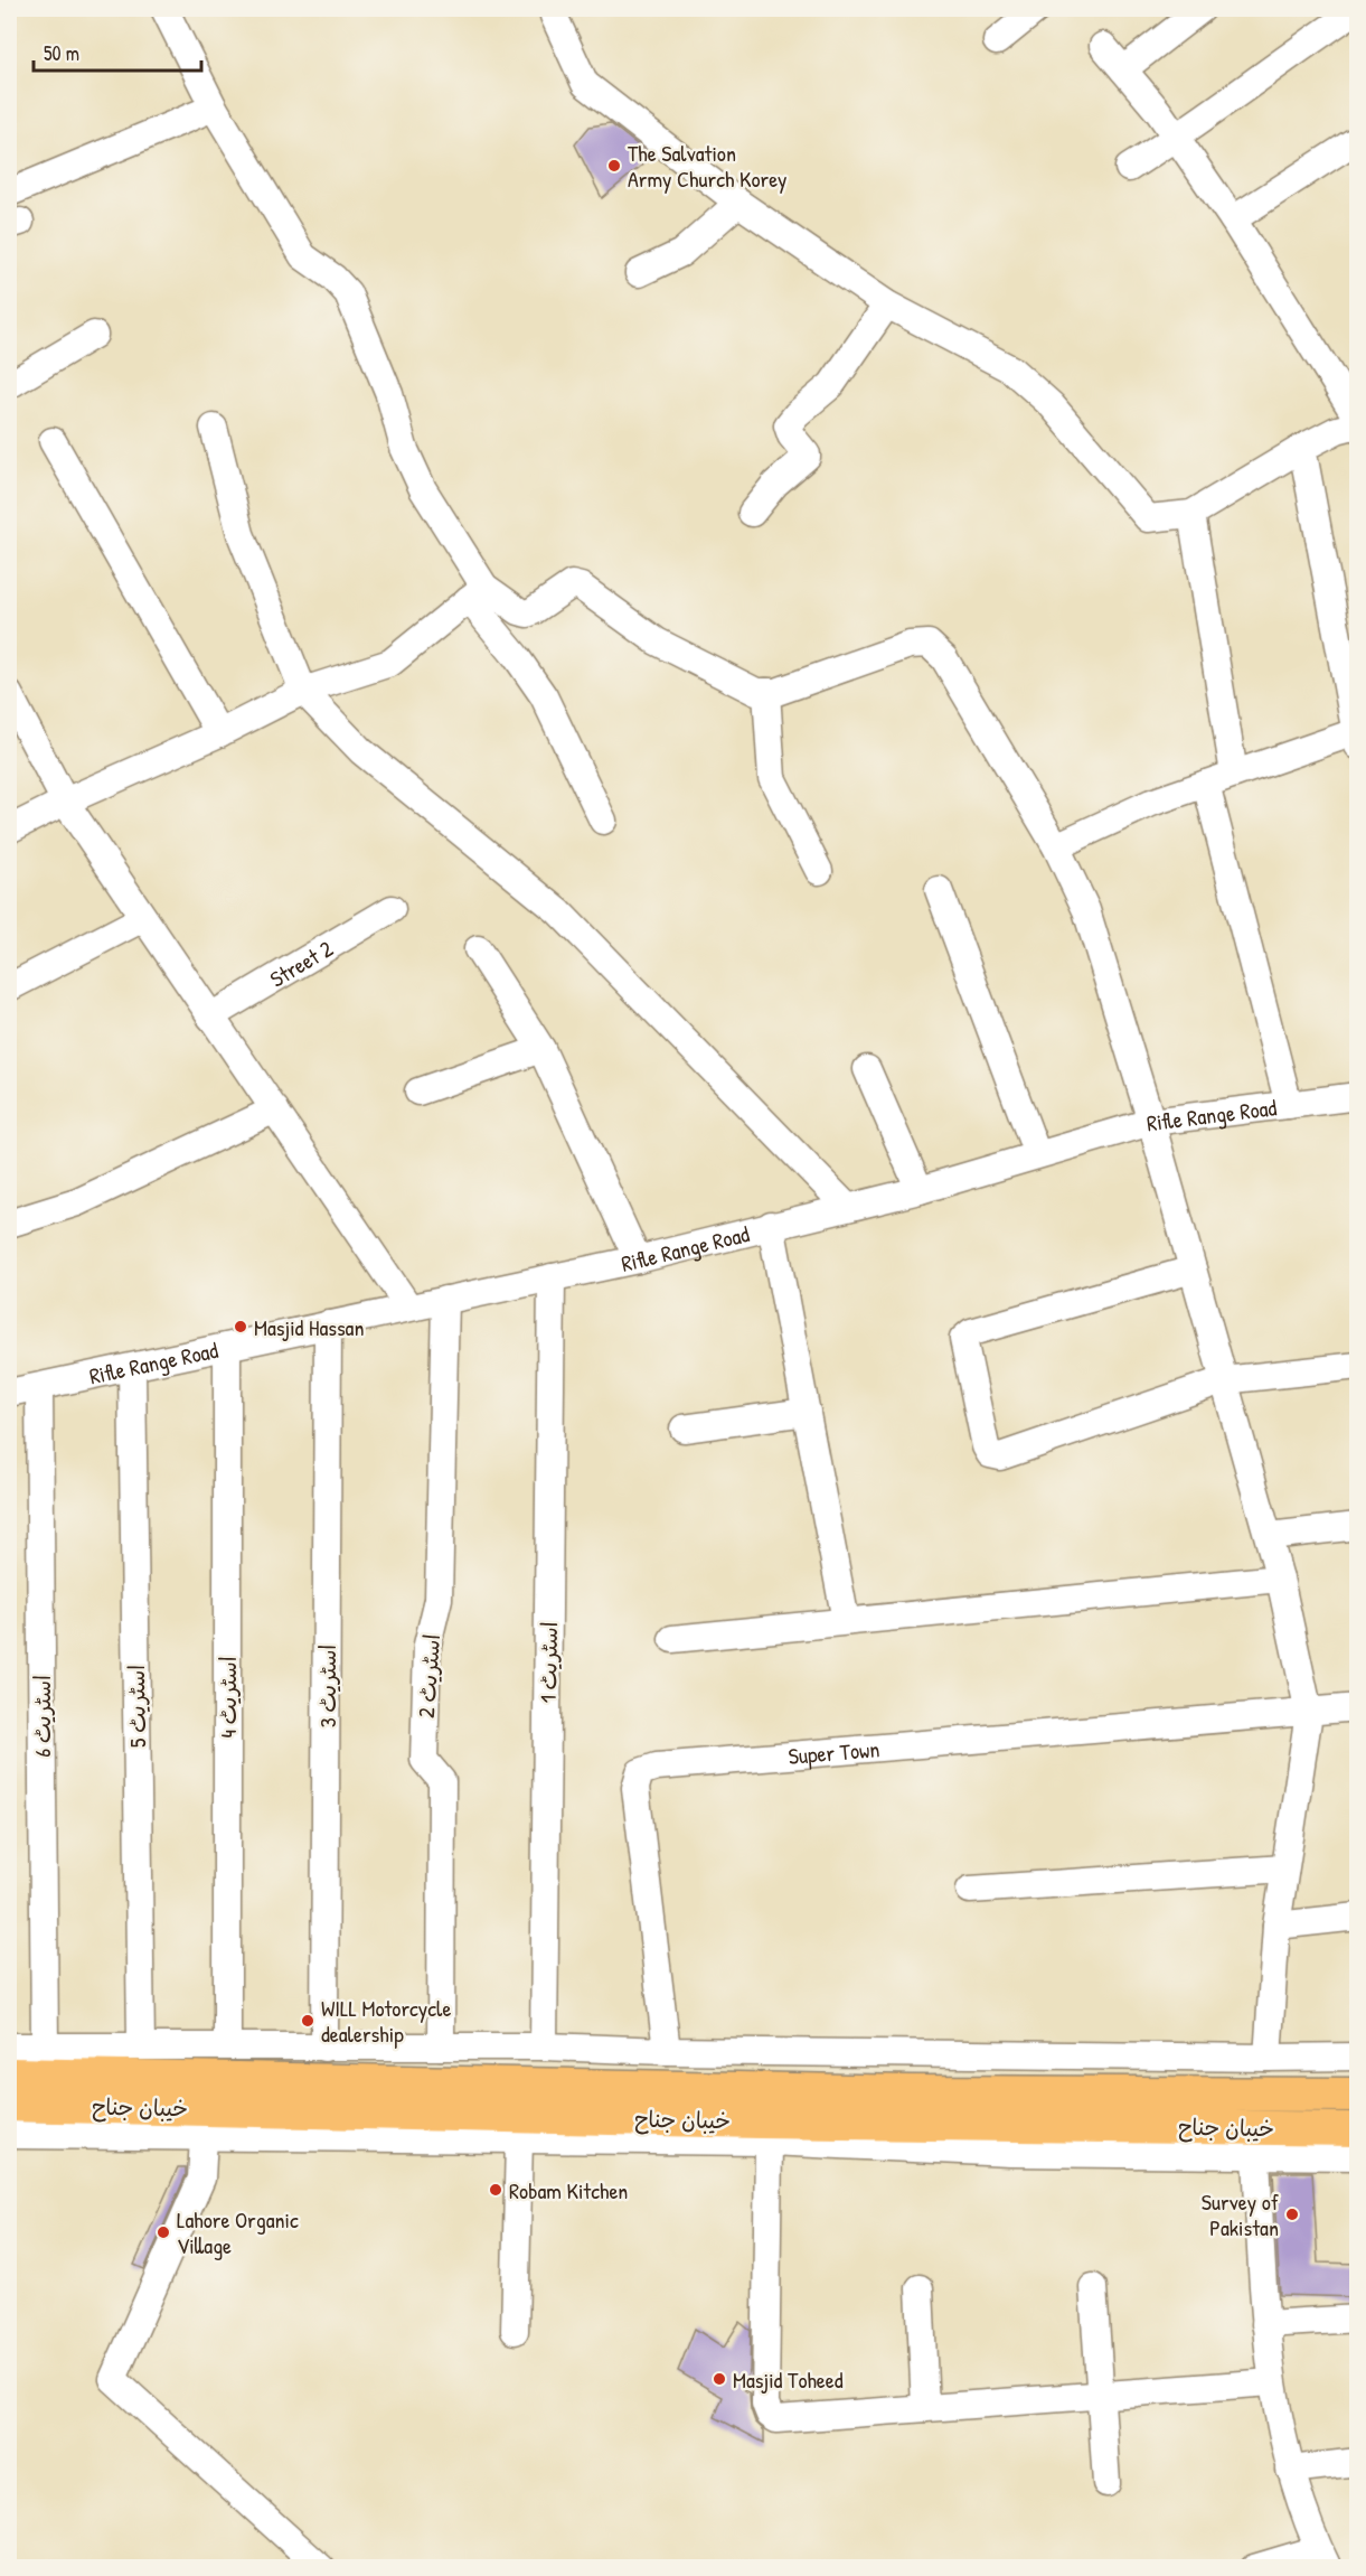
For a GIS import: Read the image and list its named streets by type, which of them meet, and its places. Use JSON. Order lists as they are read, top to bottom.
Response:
{
  "streets": {
    "main road": ["خیبان جناح"],
    "street": [
      "Street 2",
      "Rifle Range Road",
      "اسٹریٹ 1",
      "اسٹریٹ 2",
      "اسٹریٹ 3",
      "اسٹریٹ 4",
      "اسٹریٹ 5",
      "اسٹریٹ 6",
      "Super Town"
    ]
  },
  "crossings": [
    ["Rifle Range Road", "اسٹریٹ 1"],
    ["Rifle Range Road", "اسٹریٹ 2"],
    ["Rifle Range Road", "اسٹریٹ 3"],
    ["Rifle Range Road", "اسٹریٹ 4"],
    ["Rifle Range Road", "اسٹریٹ 5"],
    ["Rifle Range Road", "اسٹریٹ 6"]
  ],
  "places": [
    "The Salvation Army Church Korey",
    "Masjid Hassan",
    "WILL Motorcycle dealership",
    "Robam Kitchen",
    "Survey of Pakistan",
    "Lahore Organic Village",
    "Masjid Toheed"
  ],
  "scale_bar": "50 m"
}
